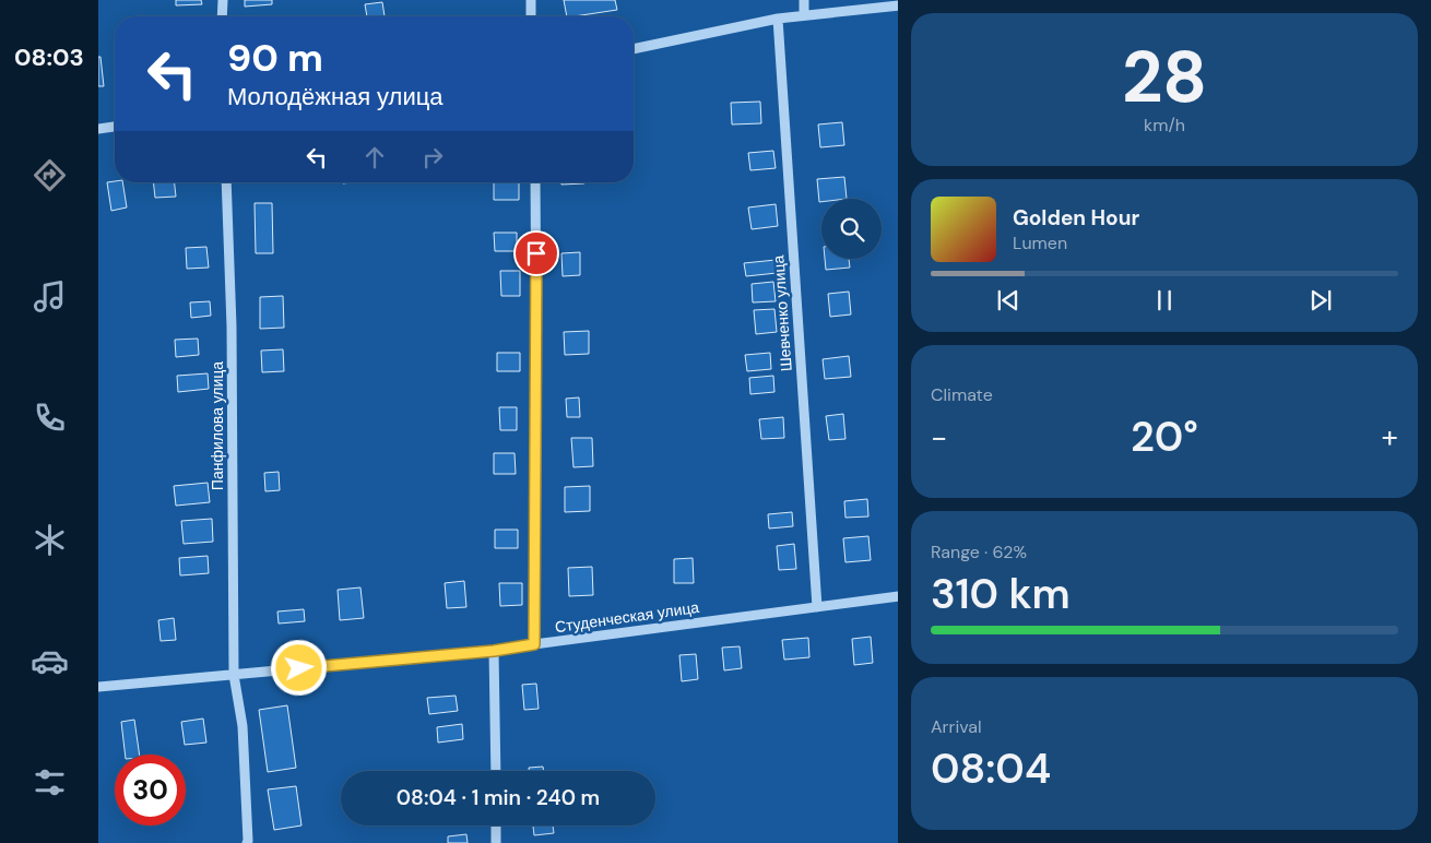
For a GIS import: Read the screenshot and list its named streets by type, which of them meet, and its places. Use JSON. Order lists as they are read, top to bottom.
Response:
{
  "streets": {
    "street": ["Шевченко улица", "Панфилова улица", "Студенческая улица"]
  },
  "crossings": [
    ["Шевченко улица", "Студенческая улица"],
    ["Панфилова улица", "Студенческая улица"]
  ],
  "page": {
    "tabs": "08:03",
    "tile": [
      ["28", "km/h"],
      "Climate",
      ["Range · 62%", "310 km"],
      ["Arrival", "08:04"]
    ],
    "turn": ["90 m", "Молодёжная улица"],
    "song": ["Golden Hour", "Lumen"],
    "heat": ["−", "20°", "+"],
    "limit": "30",
    "trip": "08:04 · 1 min · 240 m"
  }
}
